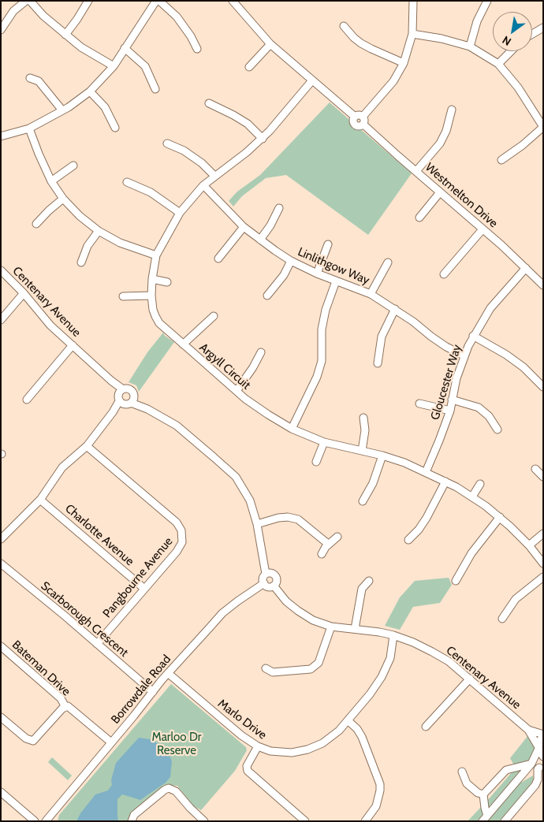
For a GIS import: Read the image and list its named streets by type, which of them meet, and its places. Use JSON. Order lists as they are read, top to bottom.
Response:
{
  "streets": {
    "street": [
      "Westmelton Drive",
      "Linlithgow Way",
      "Centenary Avenue",
      "Argyll Circuit",
      "Gloucester Way",
      "Charlotte Avenue",
      "Pangbourne Avenue",
      "Scarborough Crescent",
      "Bateman Drive",
      "Borrowdale Road",
      "Marlo Drive"
    ]
  },
  "crossings": [
    ["Westmelton Drive", "Gloucester Way"],
    ["Linlithgow Way", "Argyll Circuit"],
    ["Linlithgow Way", "Gloucester Way"],
    ["Centenary Avenue", "Borrowdale Road"],
    ["Centenary Avenue", "Marlo Drive"],
    ["Argyll Circuit", "Gloucester Way"],
    ["Charlotte Avenue", "Pangbourne Avenue"],
    ["Pangbourne Avenue", "Scarborough Crescent"],
    ["Scarborough Crescent", "Borrowdale Road"],
    ["Bateman Drive", "Borrowdale Road"],
    ["Borrowdale Road", "Marlo Drive"]
  ],
  "parks": ["Marloo Dr Reserve"],
  "north": "bottom left"
}
